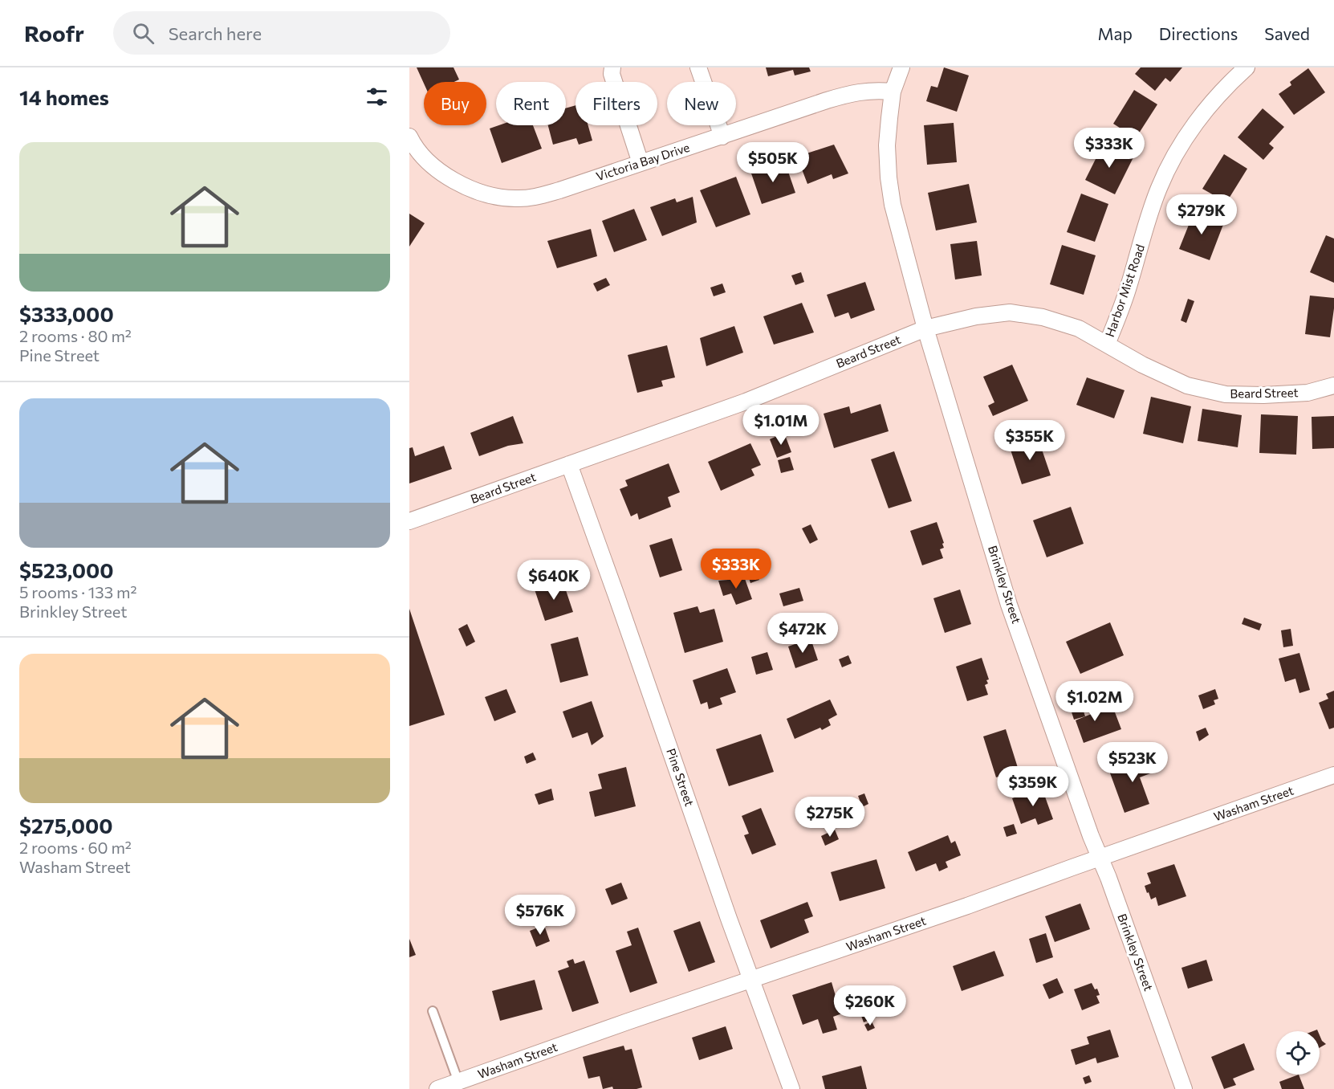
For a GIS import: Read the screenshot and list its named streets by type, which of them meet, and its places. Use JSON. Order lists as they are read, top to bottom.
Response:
{
  "streets": {
    "street": [
      "Victoria Bay Drive",
      "Harbor Mist Road",
      "Beard Street",
      "Brinkley Street",
      "Pine Street",
      "Washam Street"
    ]
  },
  "crossings": [
    ["Victoria Bay Drive", "Brinkley Street"],
    ["Harbor Mist Road", "Beard Street"],
    ["Beard Street", "Brinkley Street"],
    ["Beard Street", "Pine Street"],
    ["Brinkley Street", "Washam Street"],
    ["Pine Street", "Washam Street"]
  ],
  "page": {
    "header": "Roofr",
    "search": "Search here",
    "nav": ["Map", "Directions", "Saved"],
    "heading": "14 homes",
    "chip": [
      "Buy",
      "Rent",
      "Filters",
      "New"
    ],
    "list": [
      {
        "name": "$333,000",
        "note": "2 rooms · 80 m² · Pine Street"
      },
      {
        "name": "$523,000",
        "note": "5 rooms · 133 m² · Brinkley Street"
      },
      {
        "name": "$275,000",
        "note": "2 rooms · 60 m² · Washam Street"
      }
    ],
    "price": [
      "$333K",
      "$505K",
      "$279K",
      "$1.01M",
      "$355K",
      "$333K",
      "$640K",
      "$472K",
      "$1.02M",
      "$523K",
      "$359K",
      "$275K",
      "$576K",
      "$260K"
    ]
  }
}
